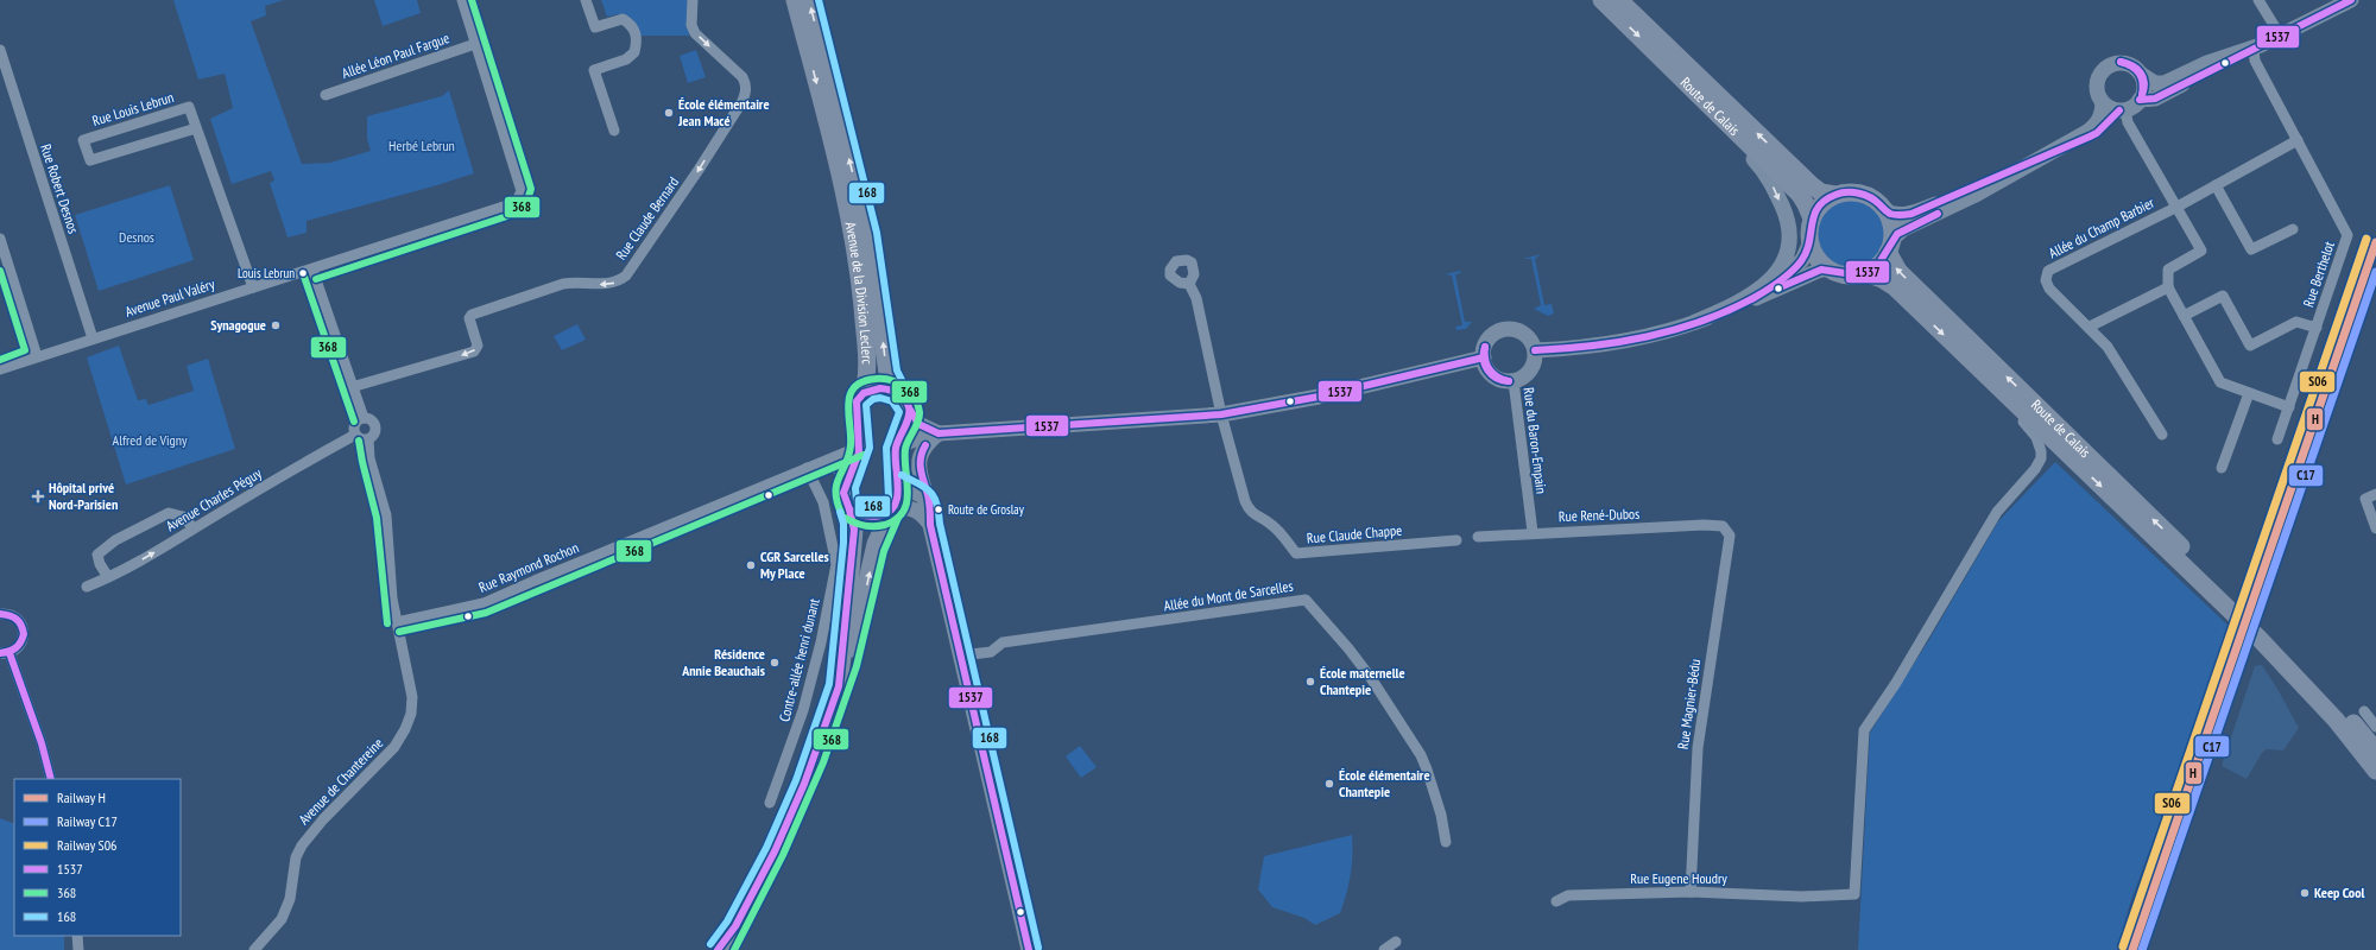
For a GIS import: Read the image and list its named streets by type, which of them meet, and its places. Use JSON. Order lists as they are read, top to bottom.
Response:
{
  "streets": {
    "main road": ["Route de Calais", "Avenue de la Division Leclerc"],
    "street": [
      "Allée Léon Paul Fargue",
      "Rue Louis Lebrun",
      "Rue Robert Desnos",
      "Rue Claude Bernard",
      "Allée du Champ Barbier",
      "Rue Berthelot",
      "Avenue Paul Valéry",
      "Rue du Baron-Empain",
      "Avenue Charles Péguy",
      "Rue René-Dubos",
      "Rue Claude Chappe",
      "Rue Raymond Rochon",
      "Allée du Mont de Sarcelles",
      "Contre-allée henri dunant",
      "Rue Magnier-Bédu",
      "Avenue de Chantereine",
      "Rue Eugene Houdry"
    ]
  },
  "crossings": [
    ["Allée Léon Paul Fargue", "Avenue Paul Valéry"],
    ["Route de Calais", "Rue Eugene Houdry"],
    ["Rue Louis Lebrun", "Avenue Paul Valéry"],
    ["Rue Robert Desnos", "Avenue Paul Valéry"],
    ["Allée du Champ Barbier", "Rue Berthelot"],
    ["Avenue de la Division Leclerc", "Rue Raymond Rochon"],
    ["Rue du Baron-Empain", "Rue René-Dubos"],
    ["Rue René-Dubos", "Rue Magnier-Bédu"],
    ["Rue Raymond Rochon", "Contre-allée henri dunant"],
    ["Rue Raymond Rochon", "Avenue de Chantereine"],
    ["Rue Magnier-Bédu", "Rue Eugene Houdry"]
  ],
  "parks": ["Herbé Lebrun", "Desnos", "Alfred de Vigny"],
  "places": {
    "other": [
      "École élémentaire Jean Macé",
      "Louis Lebrun",
      "Synagogue",
      "Route de Groslay",
      "CGR Sarcelles My Place",
      "Résidence Annie Beauchais",
      "École maternelle Chantepie",
      "École élémentaire Chantepie",
      "Keep Cool"
    ],
    "health": ["Hôpital privé Nord-Parisien"]
  },
  "lines": [
    "transit line 1537",
    "transit line 368",
    "transit line 168",
    "rail line S06",
    "rail line H",
    "rail line C17"
  ],
  "legend": [
    "Railway H",
    "Railway C17",
    "Railway S06",
    "1537",
    "368",
    "168"
  ]
}
